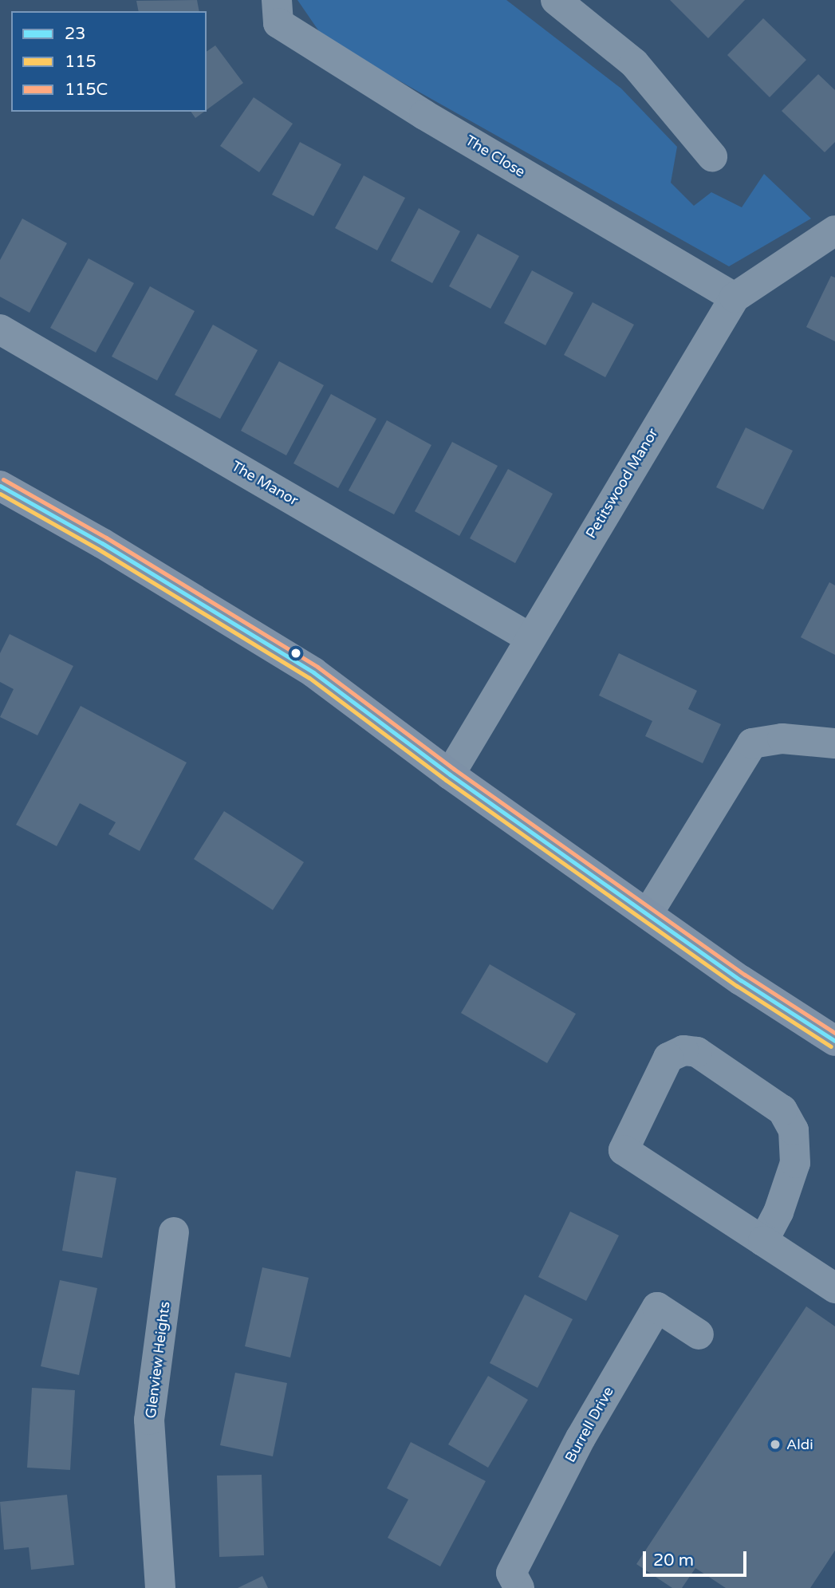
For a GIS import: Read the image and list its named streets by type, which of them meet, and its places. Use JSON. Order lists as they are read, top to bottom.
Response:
{
  "streets": {
    "street": [
      "The Close",
      "The Manor",
      "Petitswood Manor",
      "Glenview Heights",
      "Burrell Drive"
    ]
  },
  "crossings": [
    ["The Close", "Petitswood Manor"],
    ["The Manor", "Petitswood Manor"]
  ],
  "places": ["Aldi"],
  "lines": ["transit line 115C", "transit line 23", "transit line 115"],
  "legend": ["23", "115", "115C"],
  "scale_bar": "20 m"
}
